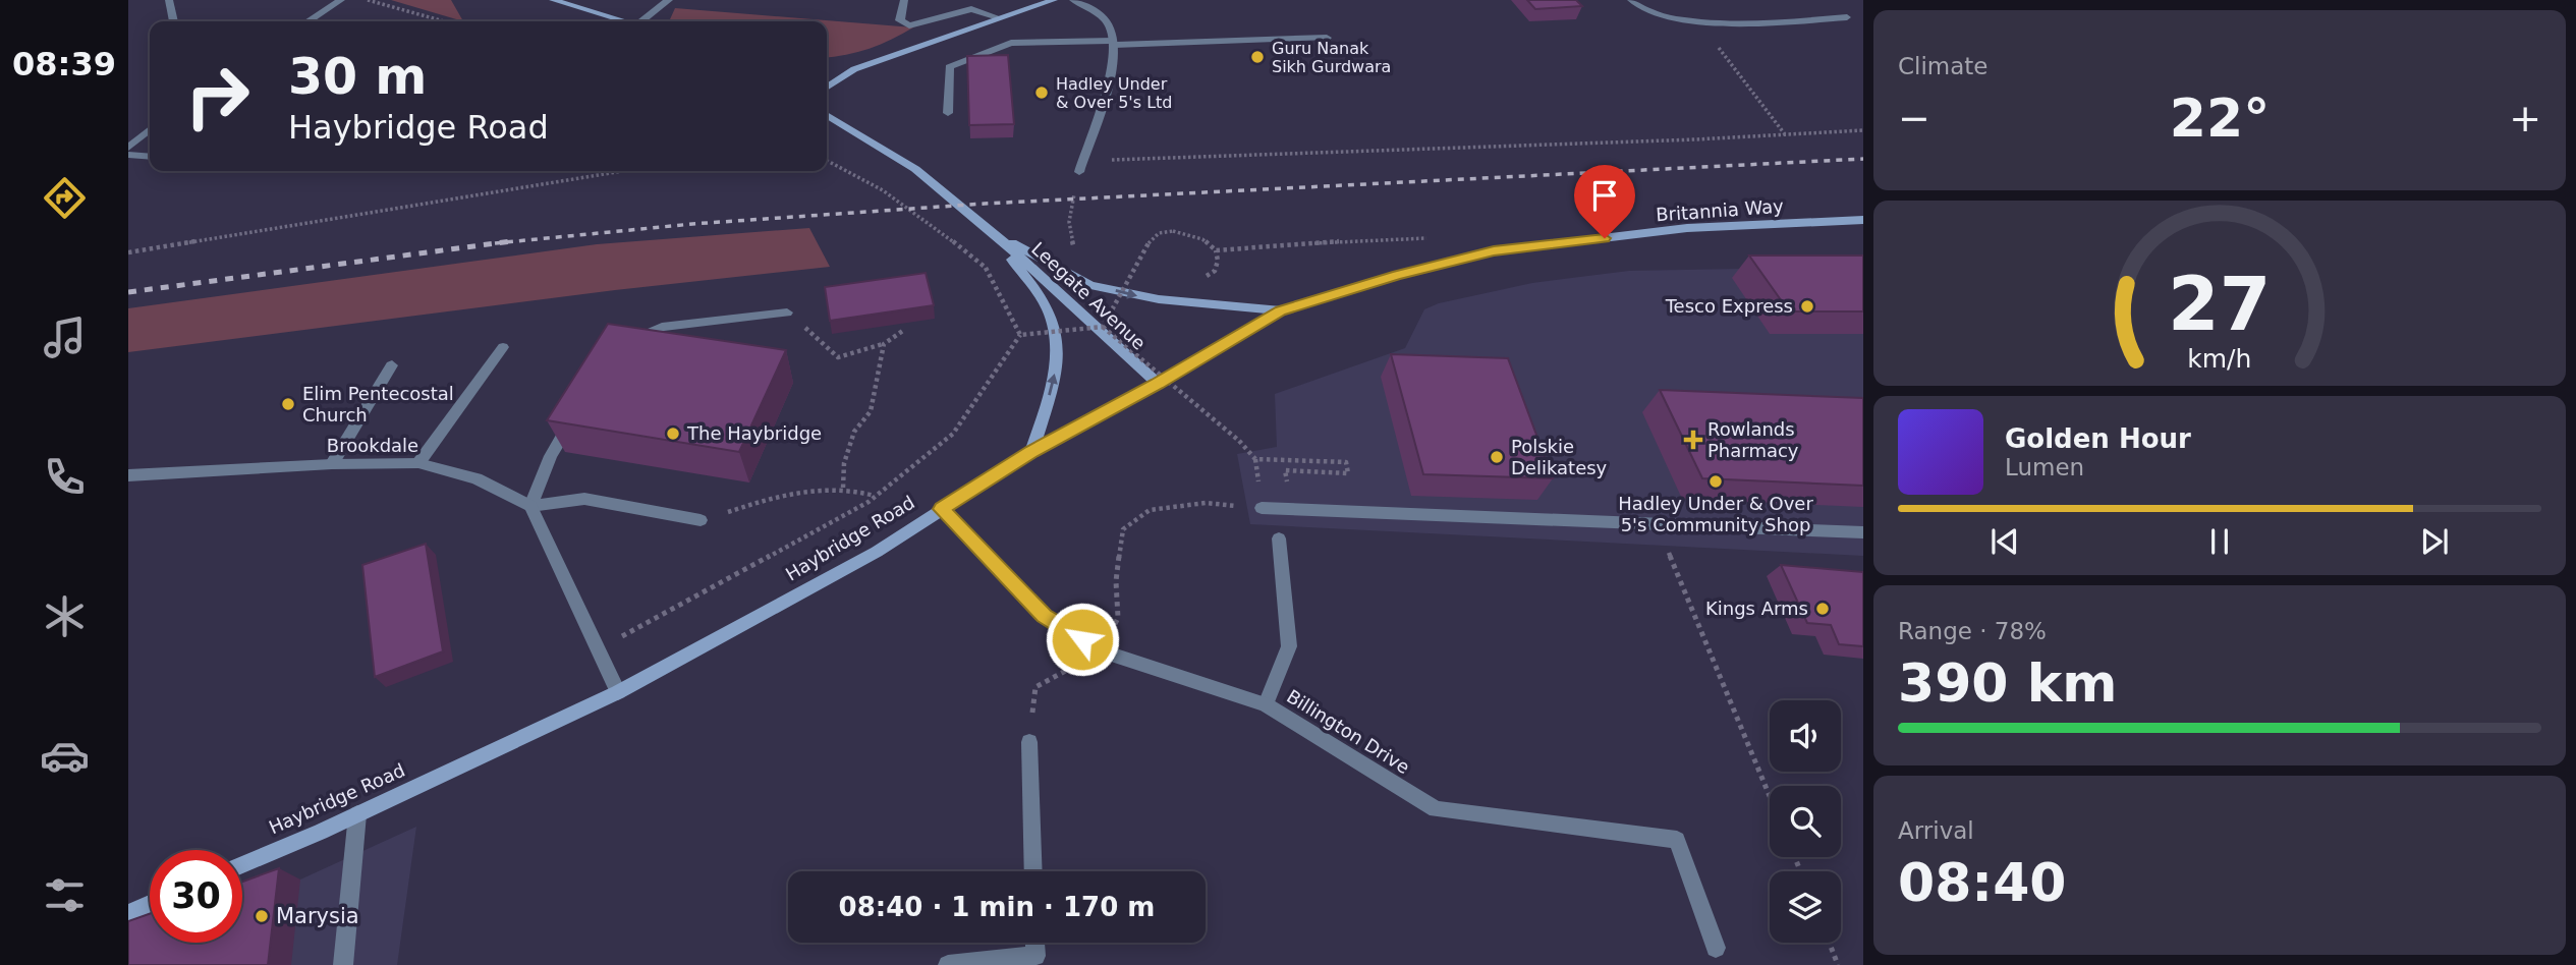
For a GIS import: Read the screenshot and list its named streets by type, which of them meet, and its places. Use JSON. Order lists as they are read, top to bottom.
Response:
{
  "streets": {
    "street": [
      "Britannia Way",
      "Leegate Avenue",
      "Brookdale",
      "Haybridge Road",
      "Billington Drive"
    ]
  },
  "crossings": [
    ["Britannia Way", "Haybridge Road"],
    ["Leegate Avenue", "Haybridge Road"],
    ["Haybridge Road", "Billington Drive"]
  ],
  "places": {
    "other": [
      "Guru Nanak Sikh Gurdwara",
      "Hadley Under & Over 5's Ltd",
      "Tesco Express",
      "Elim Pentecostal Church",
      "The Haybridge",
      "Polskie Delikatesy",
      "Hadley Under & Over 5's Community Shop",
      "Kings Arms",
      "Marysia"
    ],
    "health": ["Rowlands Pharmacy"]
  },
  "page": {
    "tabs": "08:39",
    "tile": [
      "Climate",
      ["Range · 78%", "390 km"],
      ["Arrival", "08:40"]
    ],
    "turn": ["30 m", "Haybridge Road"],
    "heat": ["−", "22°", "+"],
    "song": ["Golden Hour", "Lumen"],
    "limit": "30",
    "trip": "08:40 · 1 min · 170 m",
    "gauge": ["27", "km/h"]
  }
}
